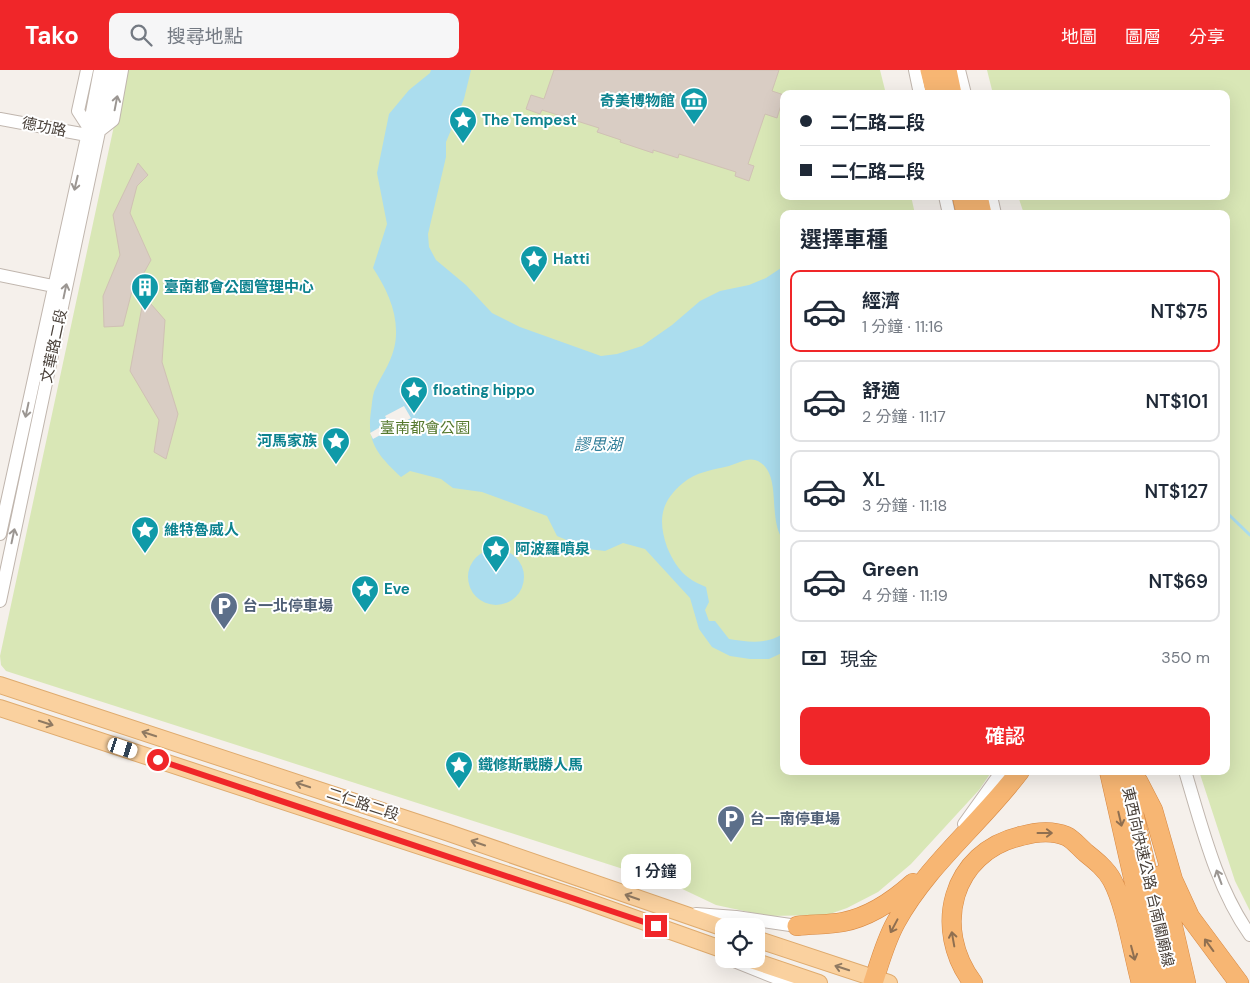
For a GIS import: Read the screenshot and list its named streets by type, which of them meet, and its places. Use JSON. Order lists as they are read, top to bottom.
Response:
{
  "streets": {
    "highway": ["東西向快速公路 台南關廟線"],
    "main road": ["二仁路二段"],
    "street": ["德功路", "文華路二段"]
  },
  "crossings": [
    ["德功路", "文華路二段"]
  ],
  "water": ["謬思湖"],
  "parks": ["臺南都會公園"],
  "places": {
    "museum": ["奇美博物館"],
    "place": [
      "The Tempest",
      "Hatti",
      "floating hippo",
      "河馬家族",
      "維特魯威人",
      "阿波羅噴泉",
      "Eve",
      "鐵修斯戰勝人馬"
    ],
    "building": ["臺南都會公園管理中心"],
    "parking": ["台一北停車場", "台一南停車場"]
  },
  "page": {
    "header": "Tako",
    "search": "搜尋地點",
    "nav": ["地圖", "圖層", "分享"],
    "banner": ["二仁路二段", "二仁路二段"],
    "heading": "選擇車種",
    "list": [
      {
        "name": "經濟",
        "note": "1 分鐘 · 11:16",
        "value": "NT$75"
      },
      {
        "name": "舒適",
        "note": "2 分鐘 · 11:17",
        "value": "NT$101"
      },
      {
        "name": "XL",
        "note": "3 分鐘 · 11:18",
        "value": "NT$127"
      },
      {
        "name": "Green",
        "note": "4 分鐘 · 11:19",
        "value": "NT$69"
      }
    ],
    "pay": ["現金", "350 m"],
    "buttons": "確認",
    "bubble": "1 分鐘"
  }
}
